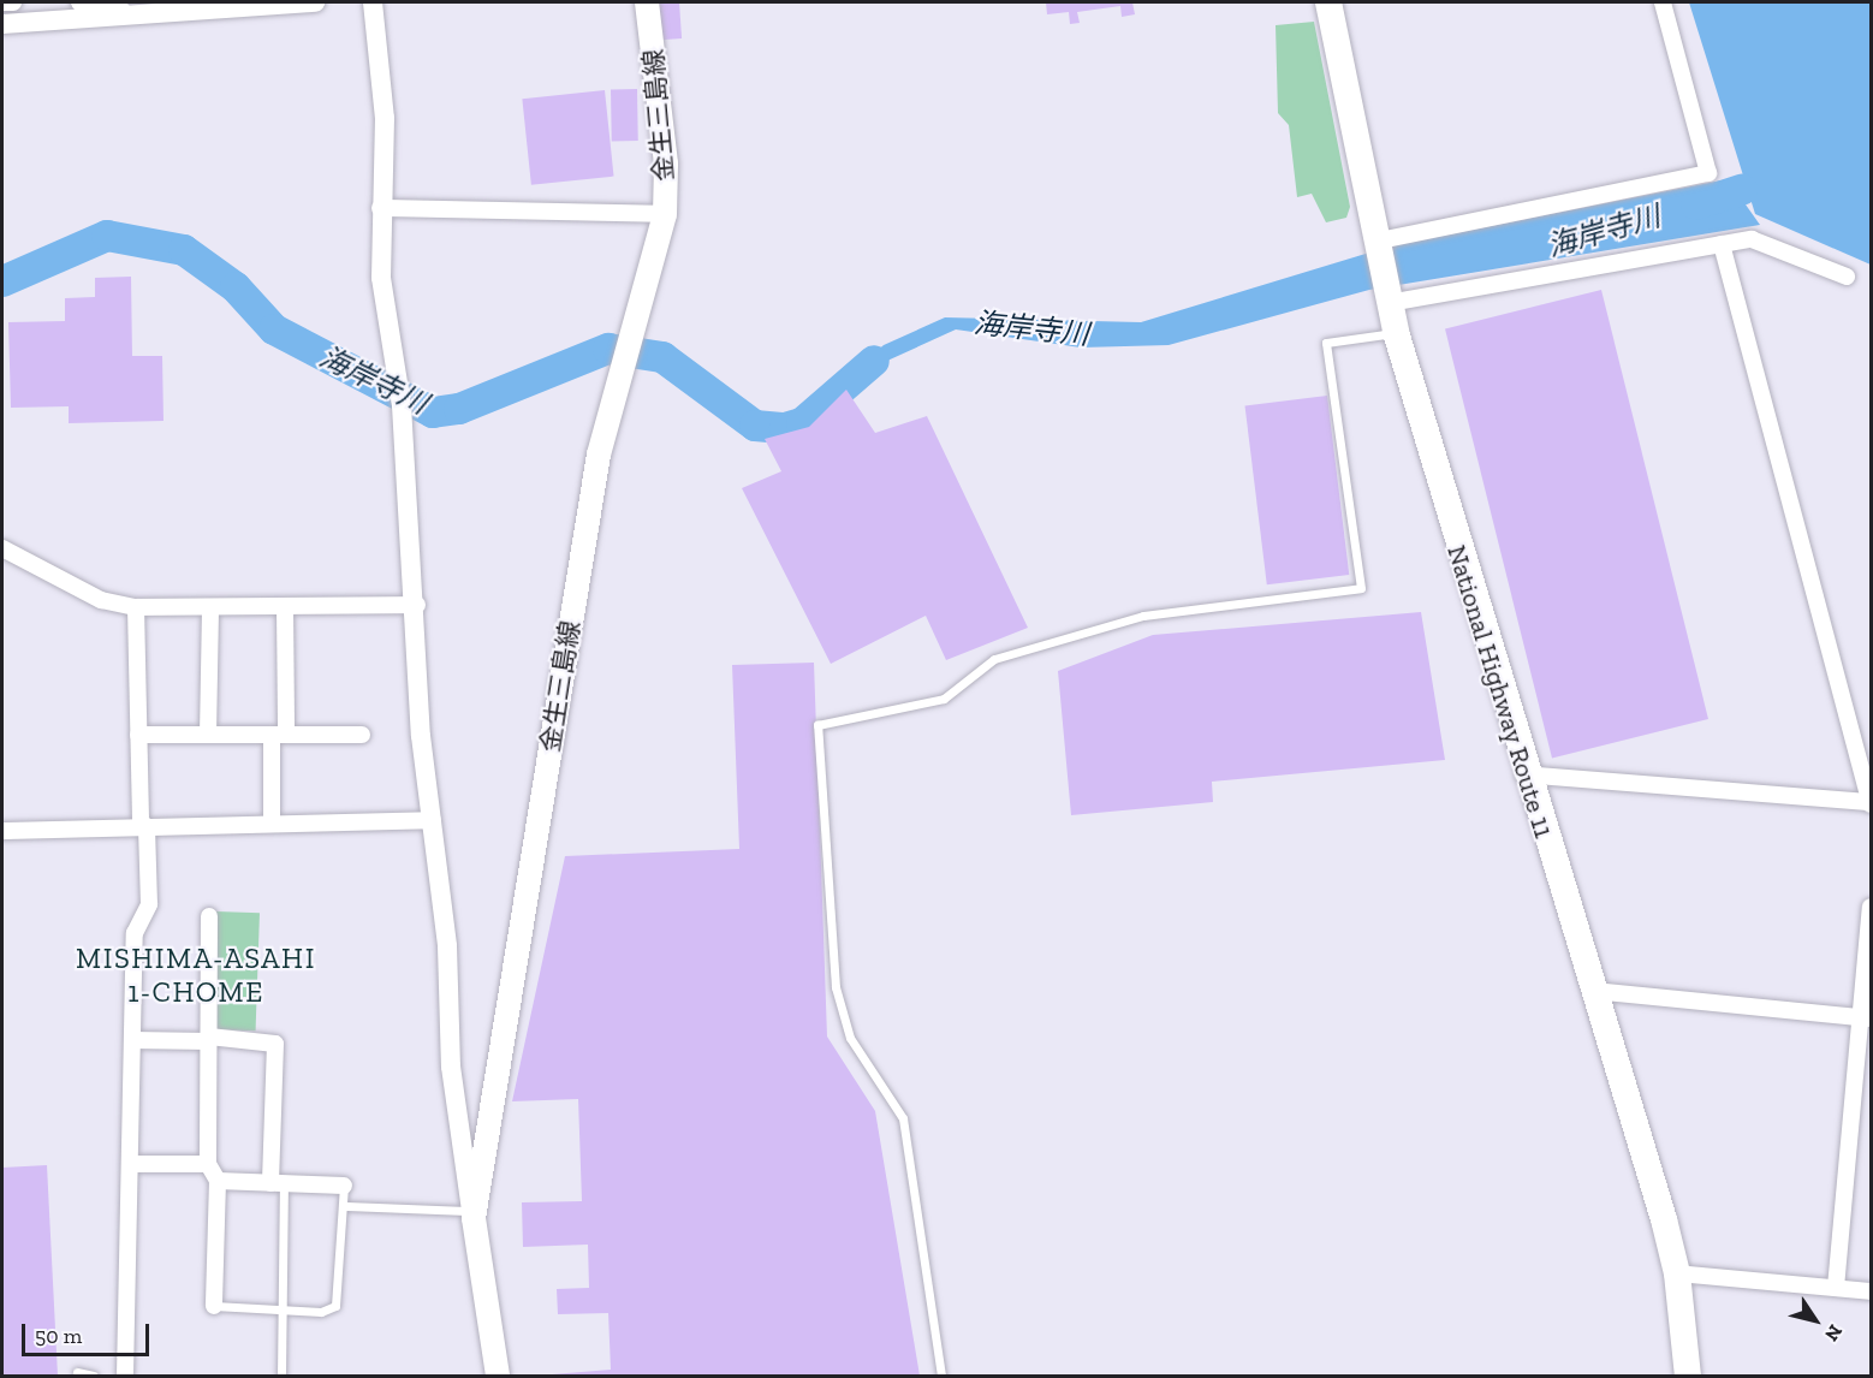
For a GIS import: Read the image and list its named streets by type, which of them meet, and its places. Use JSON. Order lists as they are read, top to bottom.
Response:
{
  "streets": {
    "highway": ["National Highway Route 11"],
    "main road": ["金生三島線"]
  },
  "districts": ["MISHIMA-ASAHI 1-CHOME"],
  "water": ["海岸寺川"],
  "scale_bar": "50 m",
  "north": "bottom right"
}
